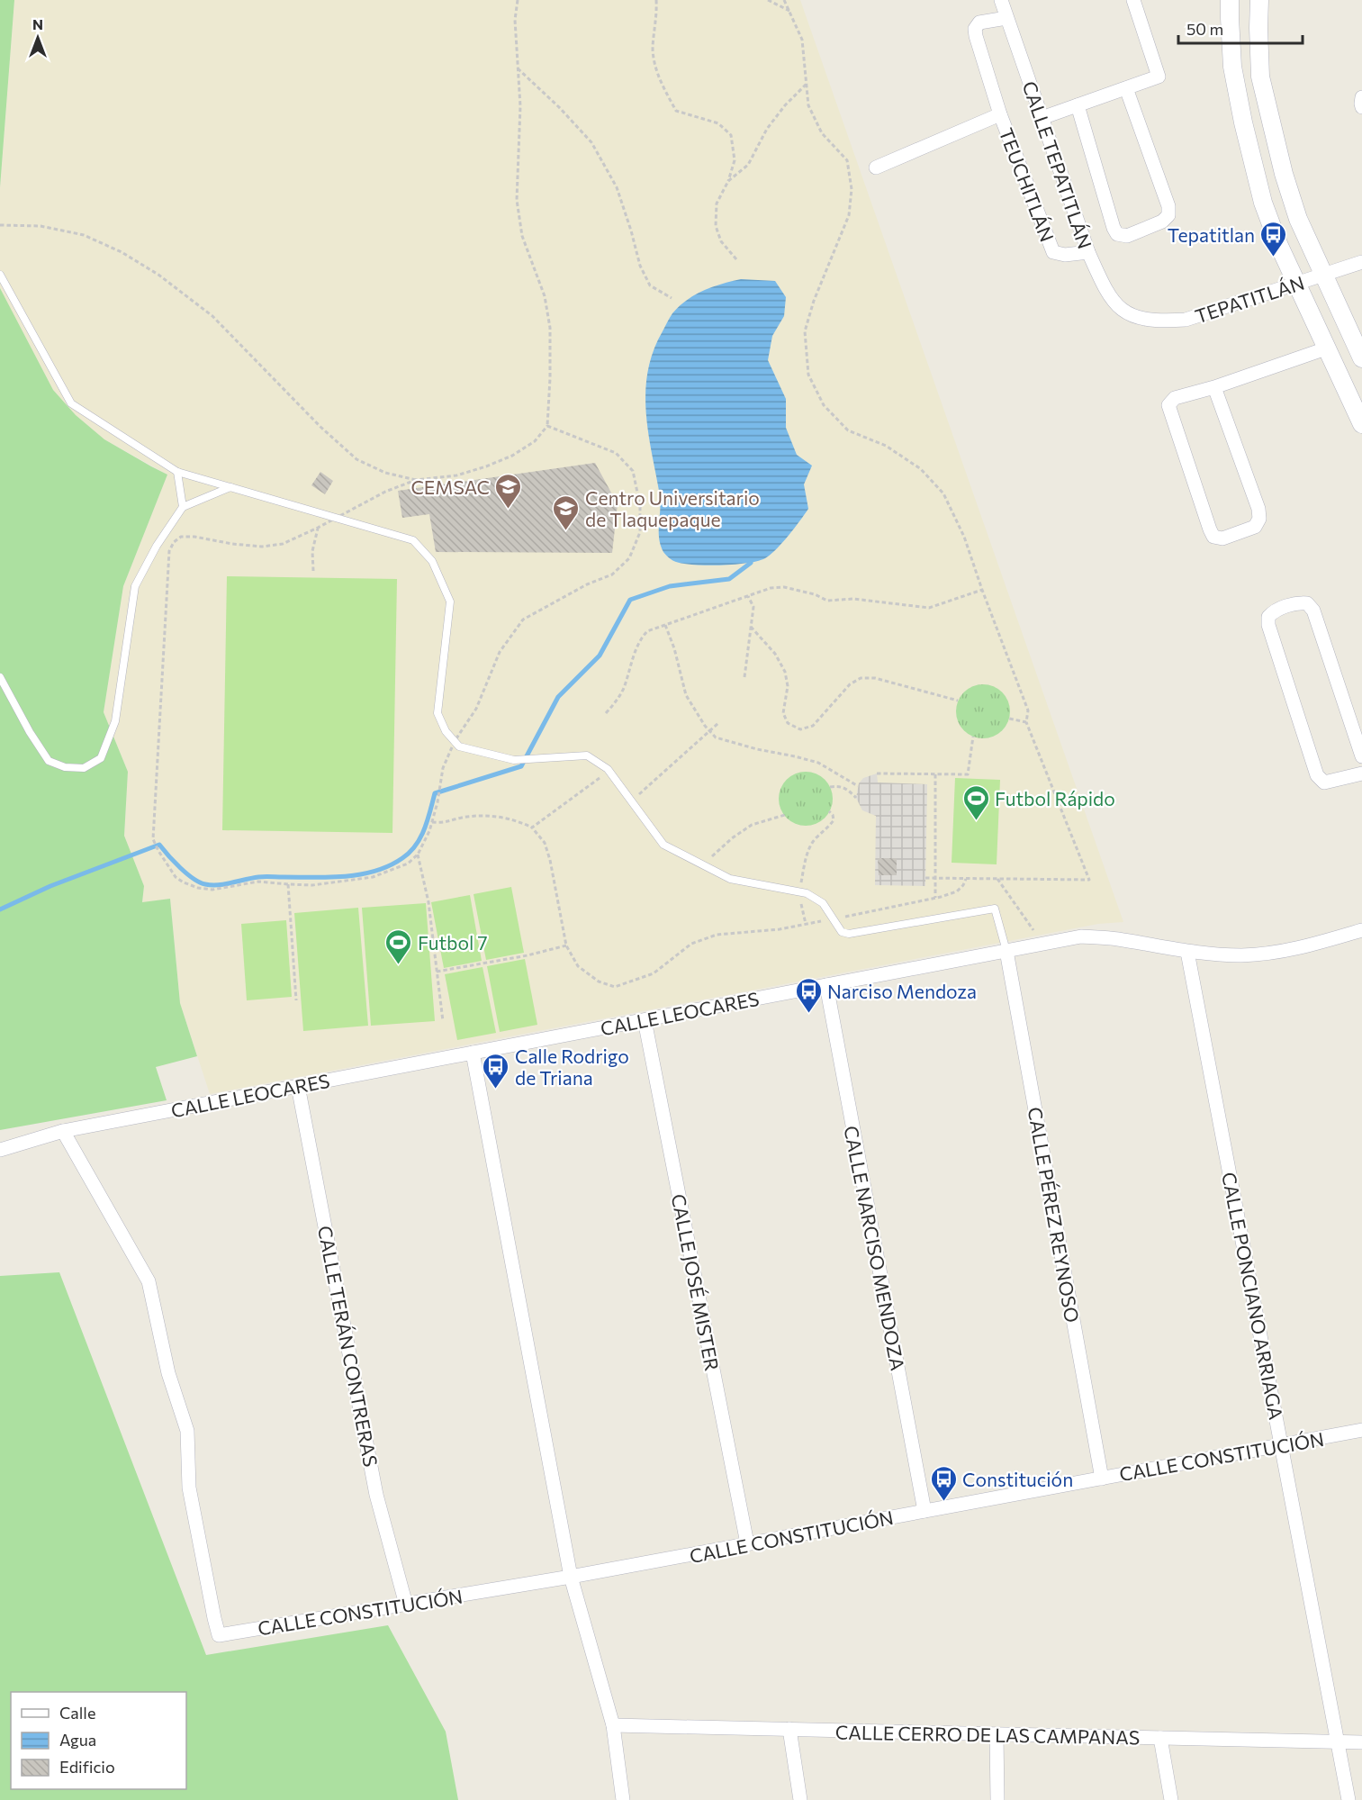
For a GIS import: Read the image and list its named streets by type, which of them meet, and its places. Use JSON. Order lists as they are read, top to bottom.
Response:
{
  "streets": {
    "street": [
      "CALLE TEPATITLÁN",
      "TEUCHITLÁN",
      "TEPATITLÁN",
      "CALLE LEOCARES",
      "CALLE PÉREZ REYNOSO",
      "CALLE NARCISO MENDOZA",
      "CALLE JOSÉ MISTER",
      "CALLE PONCIANO ARRIAGA",
      "CALLE TERÁN CONTRERAS",
      "CALLE CONSTITUCIÓN",
      "CALLE CERRO DE LAS CAMPANAS"
    ]
  },
  "crossings": [
    ["CALLE TEPATITLÁN", "TEUCHITLÁN"],
    ["CALLE TEPATITLÁN", "TEPATITLÁN"],
    ["CALLE LEOCARES", "CALLE PÉREZ REYNOSO"],
    ["CALLE LEOCARES", "CALLE NARCISO MENDOZA"],
    ["CALLE LEOCARES", "CALLE JOSÉ MISTER"],
    ["CALLE LEOCARES", "CALLE PONCIANO ARRIAGA"],
    ["CALLE LEOCARES", "CALLE TERÁN CONTRERAS"],
    ["CALLE LEOCARES", "CALLE CONSTITUCIÓN"],
    ["CALLE PÉREZ REYNOSO", "CALLE CONSTITUCIÓN"],
    ["CALLE NARCISO MENDOZA", "CALLE CONSTITUCIÓN"],
    ["CALLE JOSÉ MISTER", "CALLE CONSTITUCIÓN"],
    ["CALLE PONCIANO ARRIAGA", "CALLE CONSTITUCIÓN"],
    ["CALLE PONCIANO ARRIAGA", "CALLE CERRO DE LAS CAMPANAS"],
    ["CALLE TERÁN CONTRERAS", "CALLE CONSTITUCIÓN"]
  ],
  "places": {
    "bus stop": [
      "Tepatitlan",
      "Narciso Mendoza",
      "Calle Rodrigo de Triana",
      "Constitución"
    ],
    "school or university": ["CEMSAC", "Centro Universitario de Tlaquepaque"],
    "sports": ["Futbol Rápido", "Futbol 7"]
  },
  "legend": ["Calle", "Agua", "Edificio"],
  "scale_bar": "50 m",
  "north": "top"
}
